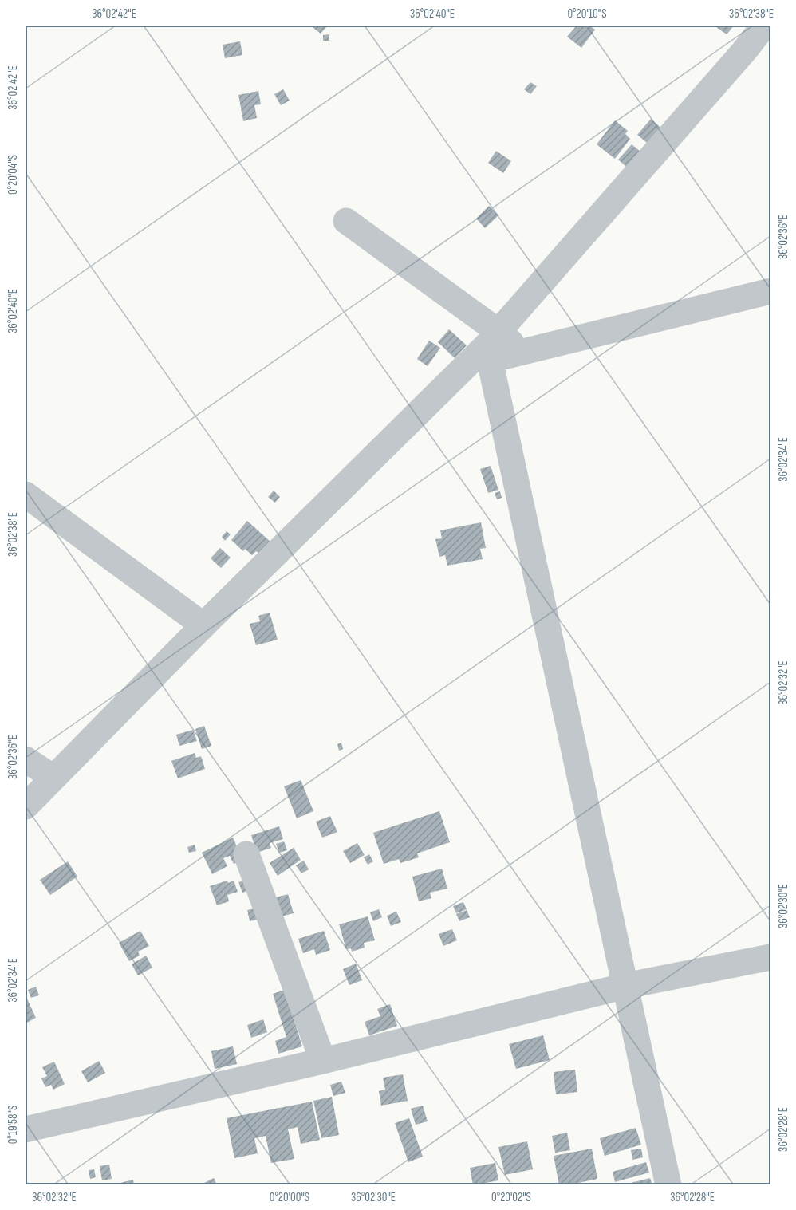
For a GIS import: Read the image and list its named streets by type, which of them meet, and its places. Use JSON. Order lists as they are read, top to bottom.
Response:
{
  "coordinates": [
    "36°02'42\"E",
    "36°02'40\"E",
    "0°20'10\"S",
    "36°02'38\"E",
    "0°20'04\"S",
    "36°02'36\"E",
    "36°02'34\"E",
    "36°02'32\"E",
    "36°02'30\"E",
    "0°19'58\"S",
    "36°02'28\"E",
    "0°20'00\"S",
    "0°20'02\"S"
  ]
}
